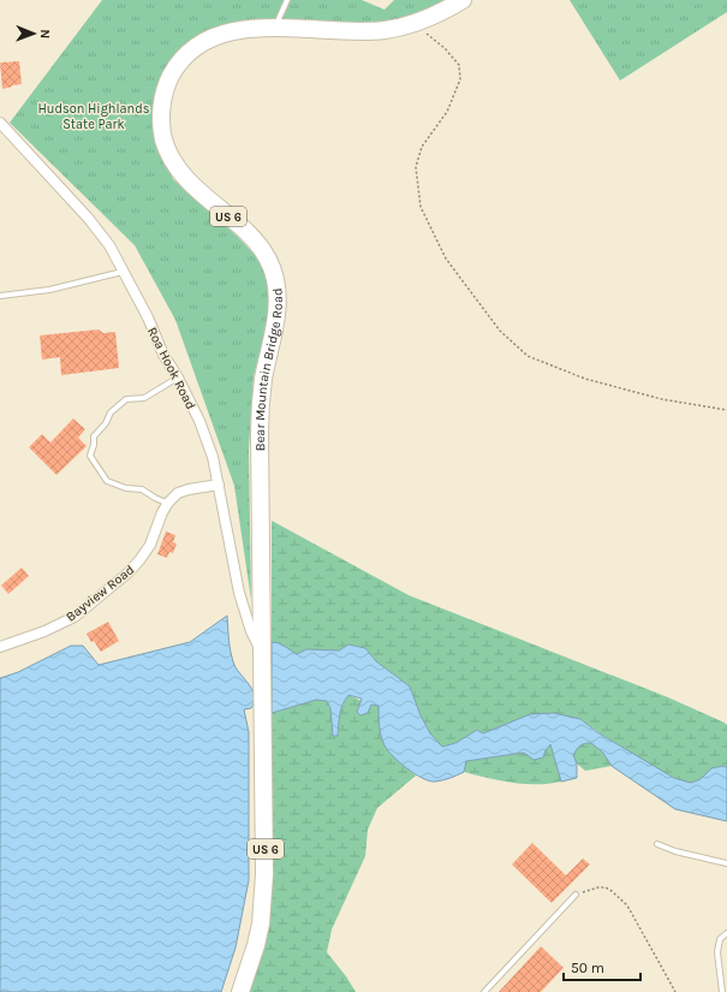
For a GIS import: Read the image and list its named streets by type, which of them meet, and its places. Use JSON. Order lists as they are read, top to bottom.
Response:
{
  "streets": {
    "highway": ["US 6", "Bear Mountain Bridge Road"],
    "street": ["Roa Hook Road", "Bayview Road"]
  },
  "crossings": [
    ["Roa Hook Road", "Bear Mountain Bridge Road"],
    ["Roa Hook Road", "Bayview Road"]
  ],
  "parks": ["Hudson Highlands State Park"],
  "scale_bar": "50 m",
  "north": "right"
}
